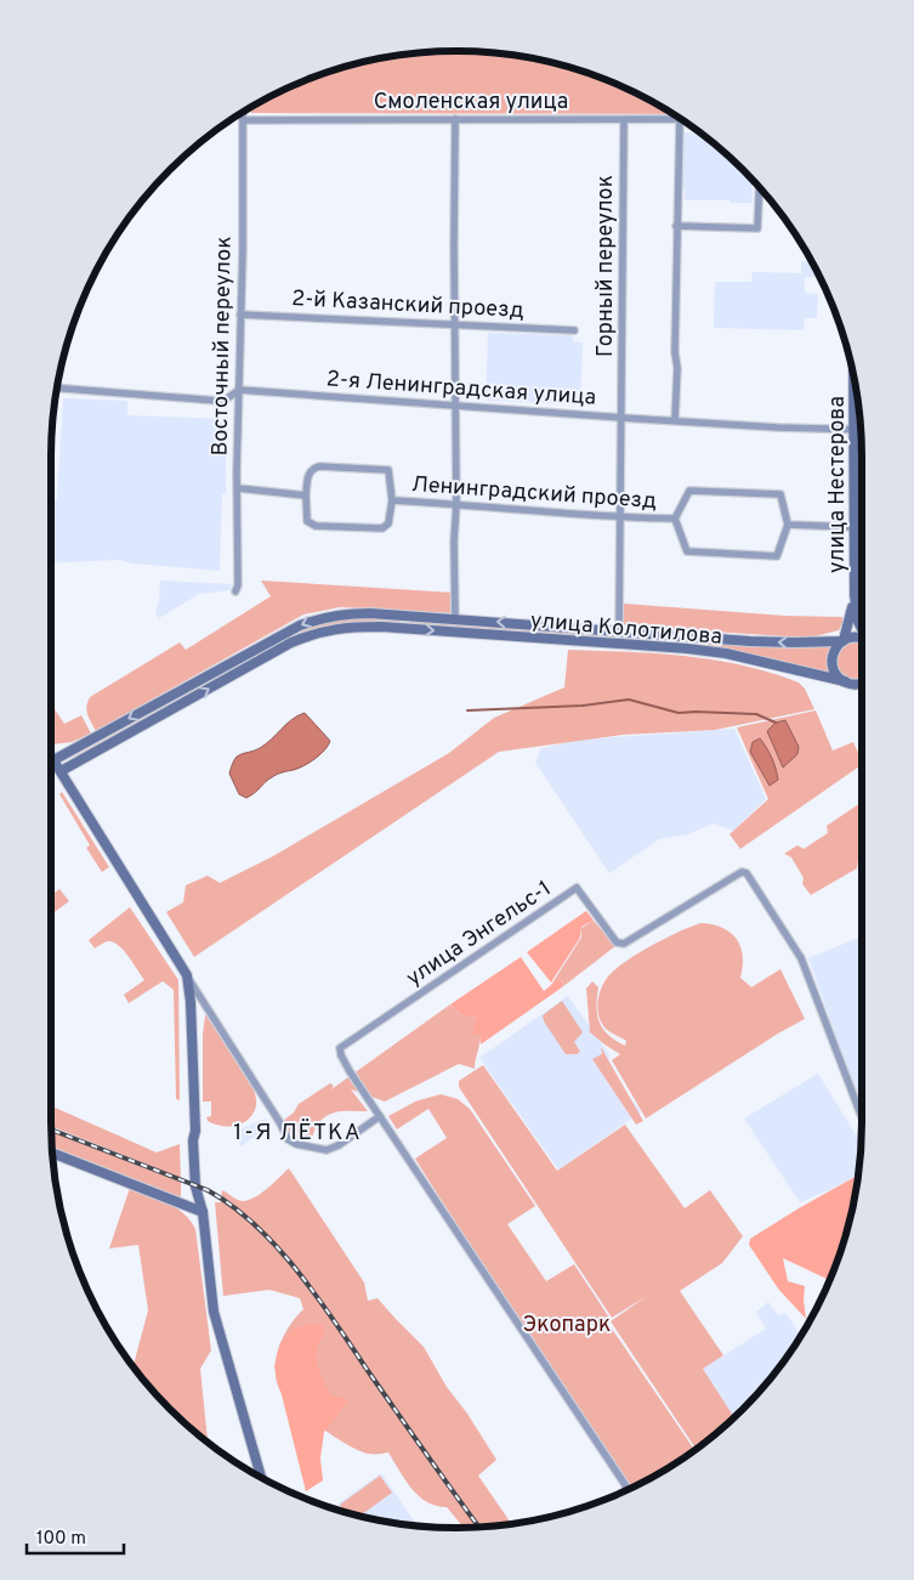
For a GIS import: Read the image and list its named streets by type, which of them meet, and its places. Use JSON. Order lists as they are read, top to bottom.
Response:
{
  "streets": {
    "main road": ["улица Нестерова", "улица Колотилова"],
    "street": [
      "Смоленская улица",
      "Горный переулок",
      "2-й Казанский проезд",
      "Восточный переулок",
      "2-я Ленинградская улица",
      "Ленинградский проезд",
      "улица Энгельс-1"
    ]
  },
  "crossings": [
    ["Смоленская улица", "Горный переулок"],
    ["Смоленская улица", "Восточный переулок"],
    ["Горный переулок", "2-я Ленинградская улица"],
    ["Горный переулок", "Ленинградский проезд"],
    ["Горный переулок", "улица Колотилова"],
    ["2-й Казанский проезд", "Восточный переулок"],
    ["Восточный переулок", "2-я Ленинградская улица"],
    ["2-я Ленинградская улица", "улица Нестерова"],
    ["улица Нестерова", "улица Колотилова"]
  ],
  "districts": ["1-Я ЛЁТКА"],
  "parks": ["Экопарк"],
  "scale_bar": "100 m"
}
